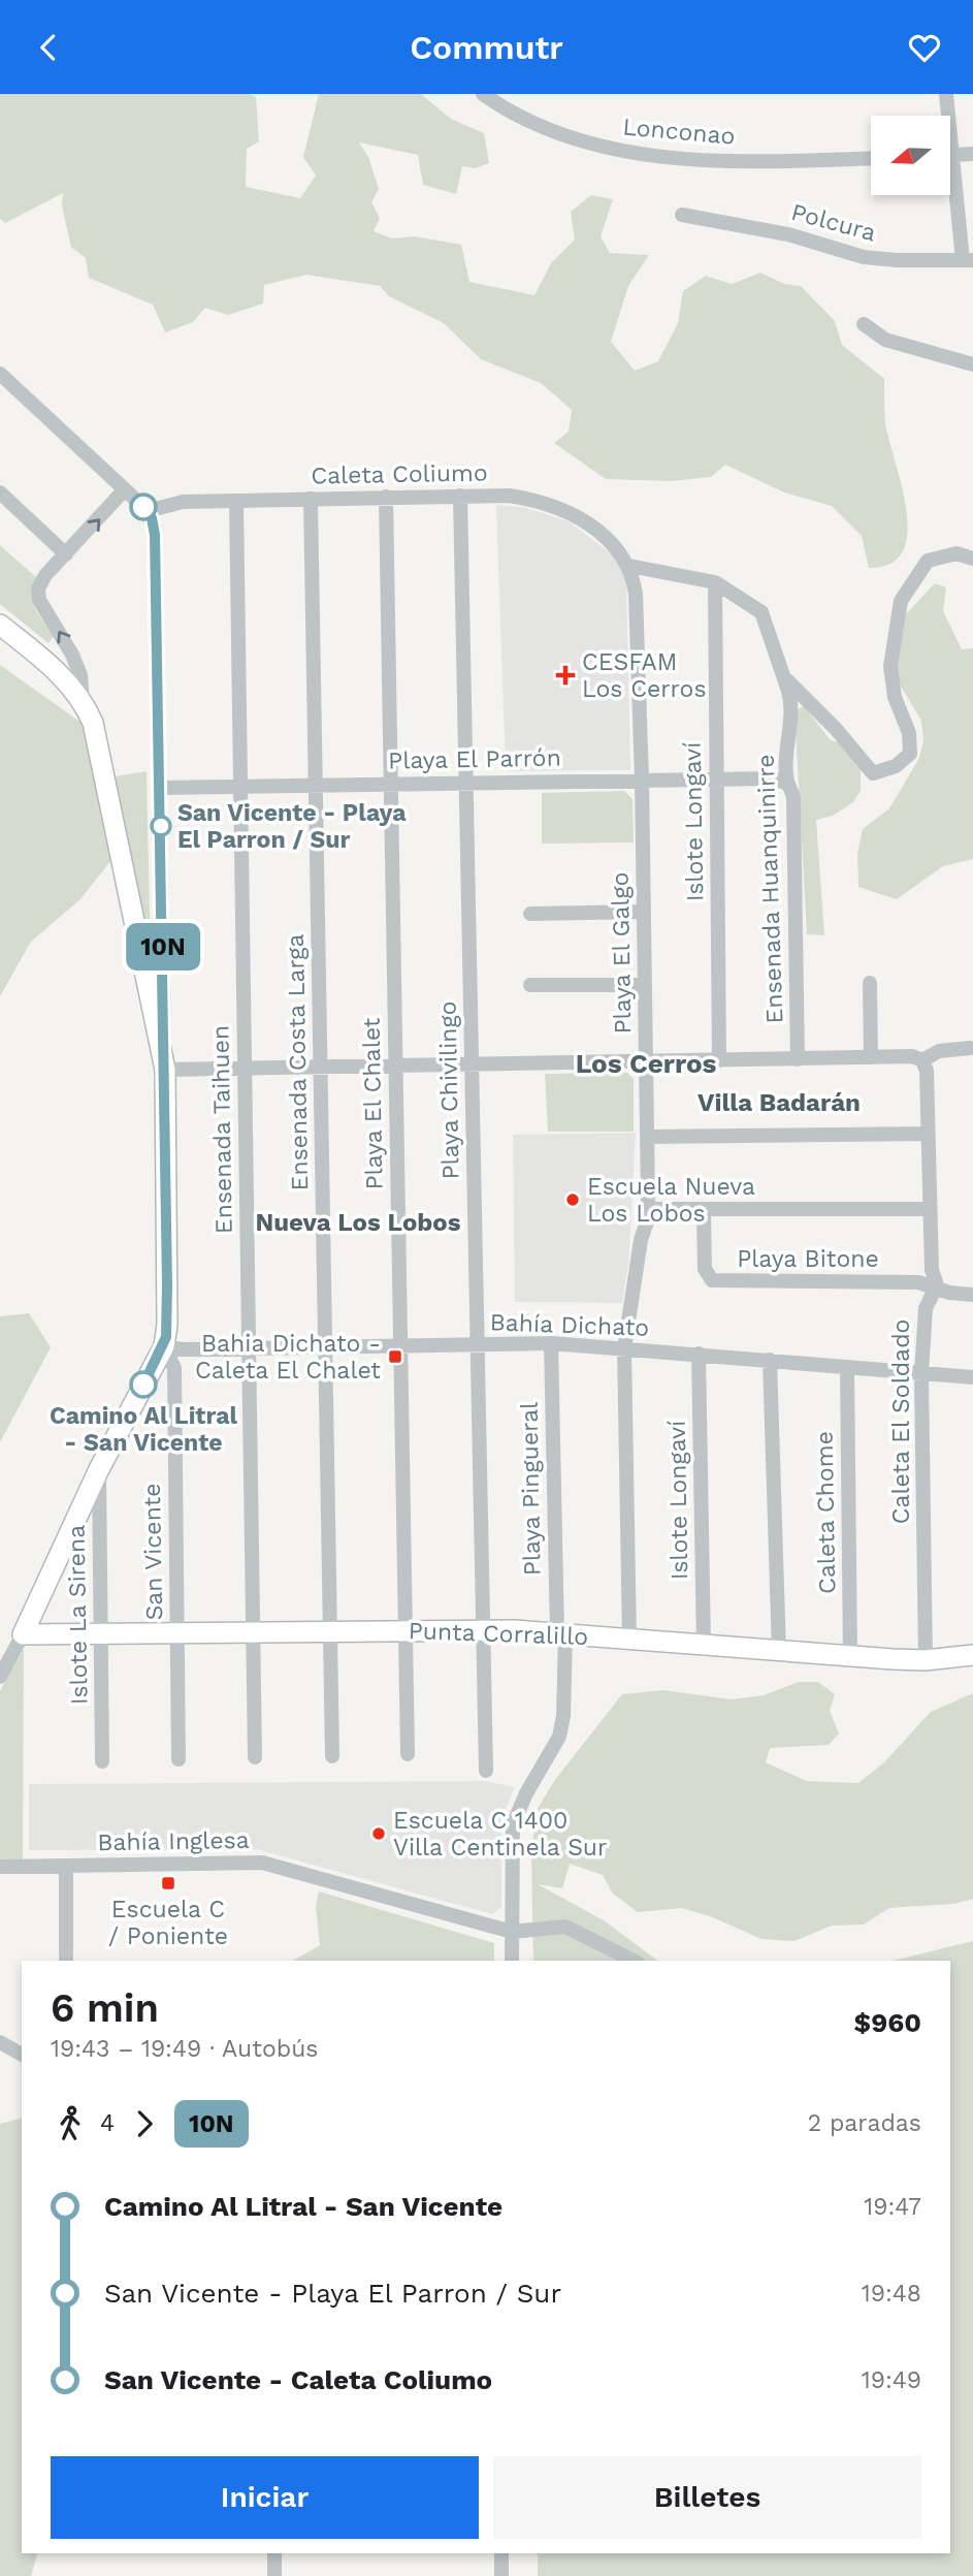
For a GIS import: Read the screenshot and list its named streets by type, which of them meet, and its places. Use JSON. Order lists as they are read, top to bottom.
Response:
{
  "streets": {
    "street": [
      "Lonconao",
      "Polcura",
      "Caleta Coliumo",
      "Playa El Parrón",
      "Islote Longaví",
      "Ensenada Huanquinirre",
      "Playa El Galgo",
      "Ensenada Costa Larga",
      "Playa Chivilingo",
      "Playa El Chalet",
      "Ensenada Taihuen",
      "Playa Bitone",
      "Bahía Dichato",
      "Caleta El Soldado",
      "Playa Pingueral",
      "Caleta Chome",
      "San Vicente",
      "Islote La Sirena",
      "Punta Corralillo",
      "Bahía Inglesa"
    ]
  },
  "crossings": [
    ["Caleta Coliumo", "Playa El Galgo"],
    ["Caleta Coliumo", "Ensenada Costa Larga"],
    ["Caleta Coliumo", "Playa Chivilingo"],
    ["Caleta Coliumo", "Playa El Chalet"],
    ["Caleta Coliumo", "Ensenada Taihuen"],
    ["Playa El Parrón", "Islote Longaví"],
    ["Playa El Parrón", "Ensenada Huanquinirre"],
    ["Playa El Parrón", "Playa El Galgo"],
    ["Playa El Parrón", "Ensenada Costa Larga"],
    ["Playa El Parrón", "Playa Chivilingo"],
    ["Playa El Parrón", "Playa El Chalet"],
    ["Playa El Parrón", "Ensenada Taihuen"],
    ["Islote Longaví", "Ensenada Huanquinirre"],
    ["Islote Longaví", "Bahía Dichato"],
    ["Islote Longaví", "Punta Corralillo"],
    ["Playa El Galgo", "Bahía Dichato"],
    ["Playa El Galgo", "Punta Corralillo"],
    ["Ensenada Costa Larga", "Bahía Dichato"],
    ["Ensenada Costa Larga", "Punta Corralillo"],
    ["Playa Chivilingo", "Bahía Dichato"],
    ["Playa Chivilingo", "Punta Corralillo"],
    ["Playa El Chalet", "Bahía Dichato"],
    ["Playa El Chalet", "Punta Corralillo"],
    ["Ensenada Taihuen", "Bahía Dichato"],
    ["Ensenada Taihuen", "Punta Corralillo"],
    ["Playa Bitone", "Caleta El Soldado"],
    ["Bahía Dichato", "Caleta El Soldado"],
    ["Bahía Dichato", "Playa Pingueral"],
    ["Bahía Dichato", "Caleta Chome"],
    ["Bahía Dichato", "San Vicente"],
    ["Caleta El Soldado", "Punta Corralillo"],
    ["Playa Pingueral", "Punta Corralillo"],
    ["Playa Pingueral", "Bahía Inglesa"],
    ["Caleta Chome", "Punta Corralillo"],
    ["San Vicente", "Punta Corralillo"],
    ["Islote La Sirena", "Punta Corralillo"]
  ],
  "districts": ["Los Cerros", "Villa Badarán", "Nueva Los Lobos"],
  "places": {
    "health": ["CESFAM Los Cerros"],
    "other": [
      "San Vicente - Playa El Parron / Sur",
      "Escuela Nueva Los Lobos",
      "Camino Al Litral - San Vicente",
      "Escuela C 1400 Villa Centinela Sur"
    ],
    "transit": ["Bahia Dichato - Caleta El Chalet", "Escuela C / Poniente"]
  },
  "lines": ["bus line 10N"],
  "north": "left",
  "page": {
    "header": "Commutr",
    "on_map": "10N",
    "heading": ["6 min", "19:43 – 19:49 · Autobús", "$960"],
    "legs": ["4", "10N", "2 paradas"],
    "list": [
      {
        "name": "Camino Al Litral - San Vicente",
        "value": "19:47"
      },
      {
        "name": "San Vicente - Playa El Parron / Sur",
        "value": "19:48"
      },
      {
        "name": "San Vicente - Caleta Coliumo",
        "value": "19:49"
      }
    ],
    "buttons": ["Iniciar", "Billetes"]
  }
}
